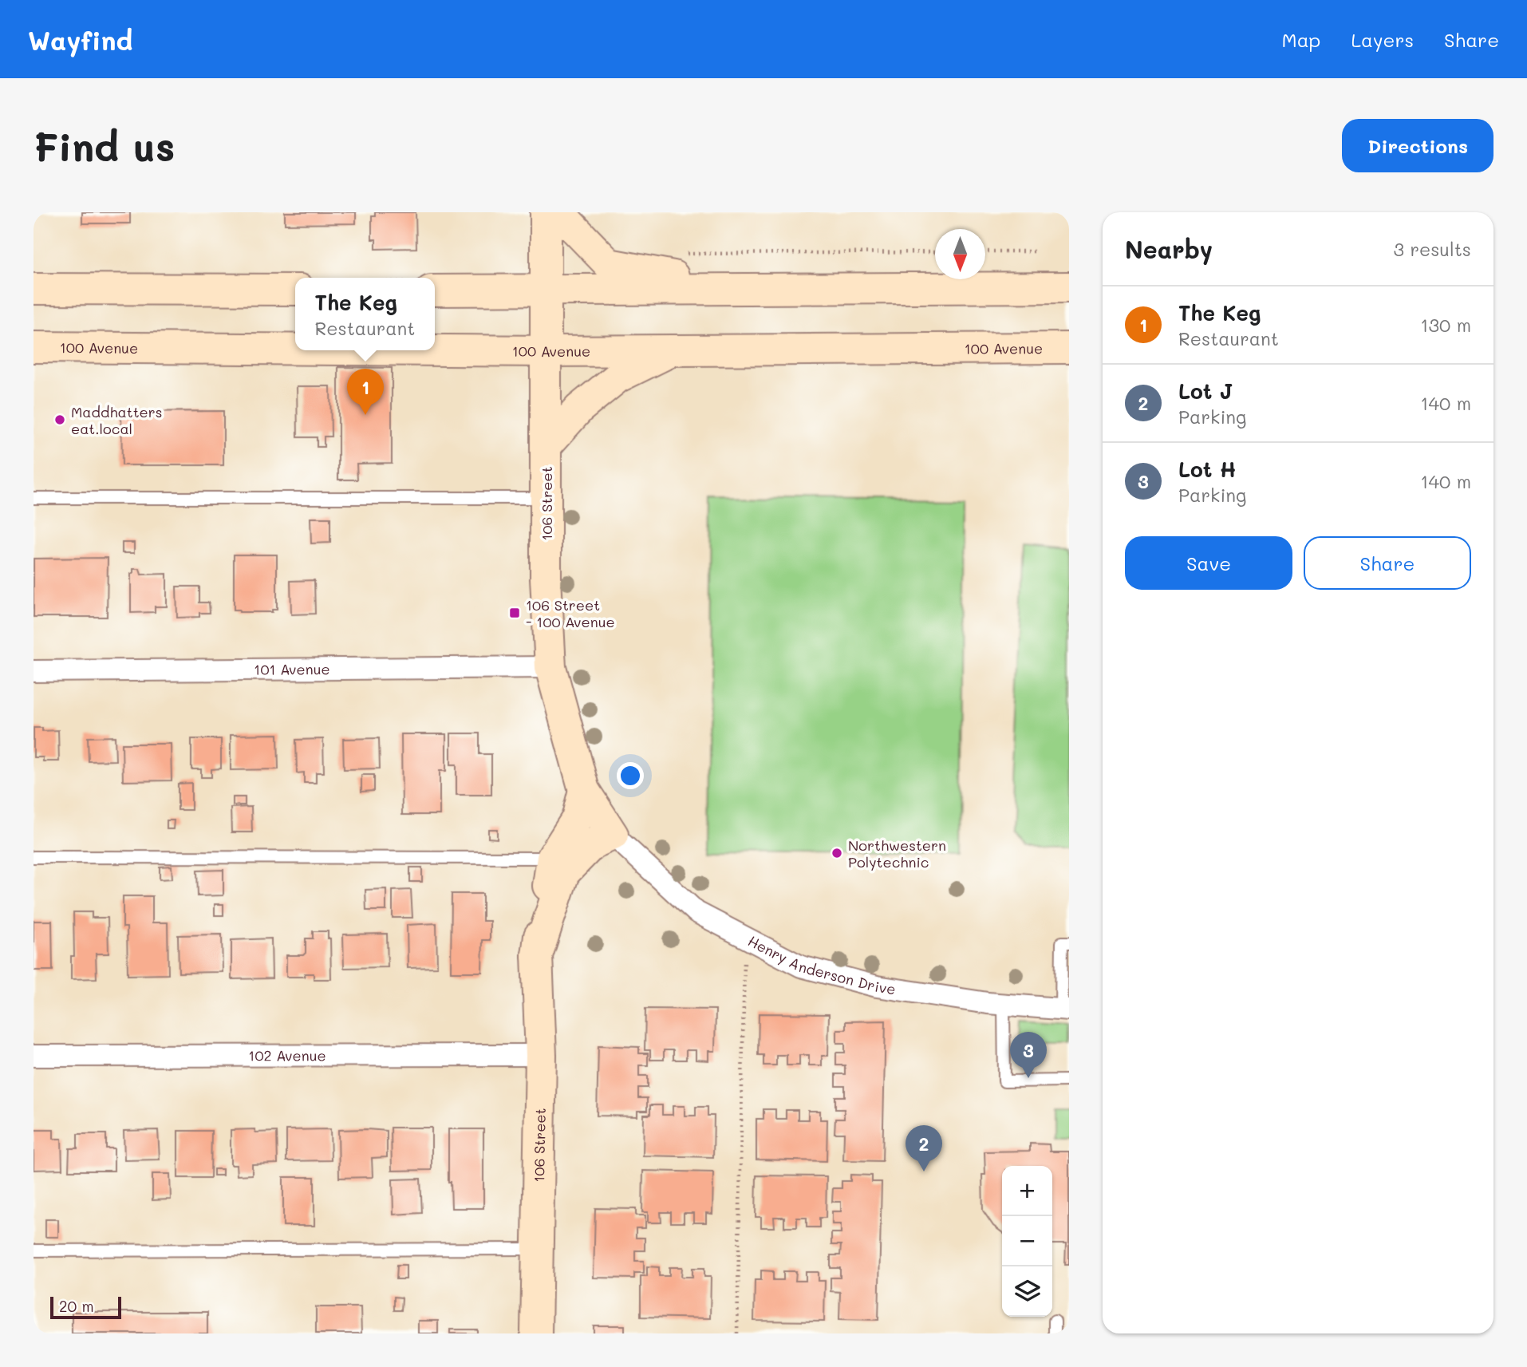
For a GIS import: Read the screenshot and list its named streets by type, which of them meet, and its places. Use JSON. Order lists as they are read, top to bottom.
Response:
{
  "streets": {
    "main road": ["100 Avenue", "106 Street"],
    "street": ["101 Avenue", "Henry Anderson Drive", "102 Avenue"]
  },
  "crossings": [
    ["100 Avenue", "106 Street"],
    ["106 Street", "101 Avenue"],
    ["106 Street", "Henry Anderson Drive"],
    ["106 Street", "102 Avenue"]
  ],
  "places": {
    "other": ["Maddhatters eat.local", "Northwestern Polytechnic"],
    "transit": ["106 Street - 100 Avenue"]
  },
  "scale_bar": "20 m",
  "north": "bottom",
  "page": {
    "header": "Wayfind",
    "nav": ["Map", "Layers", "Share"],
    "buttons": [
      "Directions",
      ["Save", "Share"]
    ],
    "title": "Find us",
    "heading": ["Nearby", "3 results"],
    "popup": ["The Keg", "Restaurant"],
    "list": [
      {
        "mark": "1",
        "name": "The Keg",
        "note": "Restaurant",
        "value": "130 m"
      },
      {
        "mark": "2",
        "name": "Lot J",
        "note": "Parking",
        "value": "140 m"
      },
      {
        "mark": "3",
        "name": "Lot H",
        "note": "Parking",
        "value": "140 m"
      }
    ],
    "pins": ["1", "3", "2"],
    "map_buttons": ["+", "−"],
    "scale": "20 m"
  }
}
